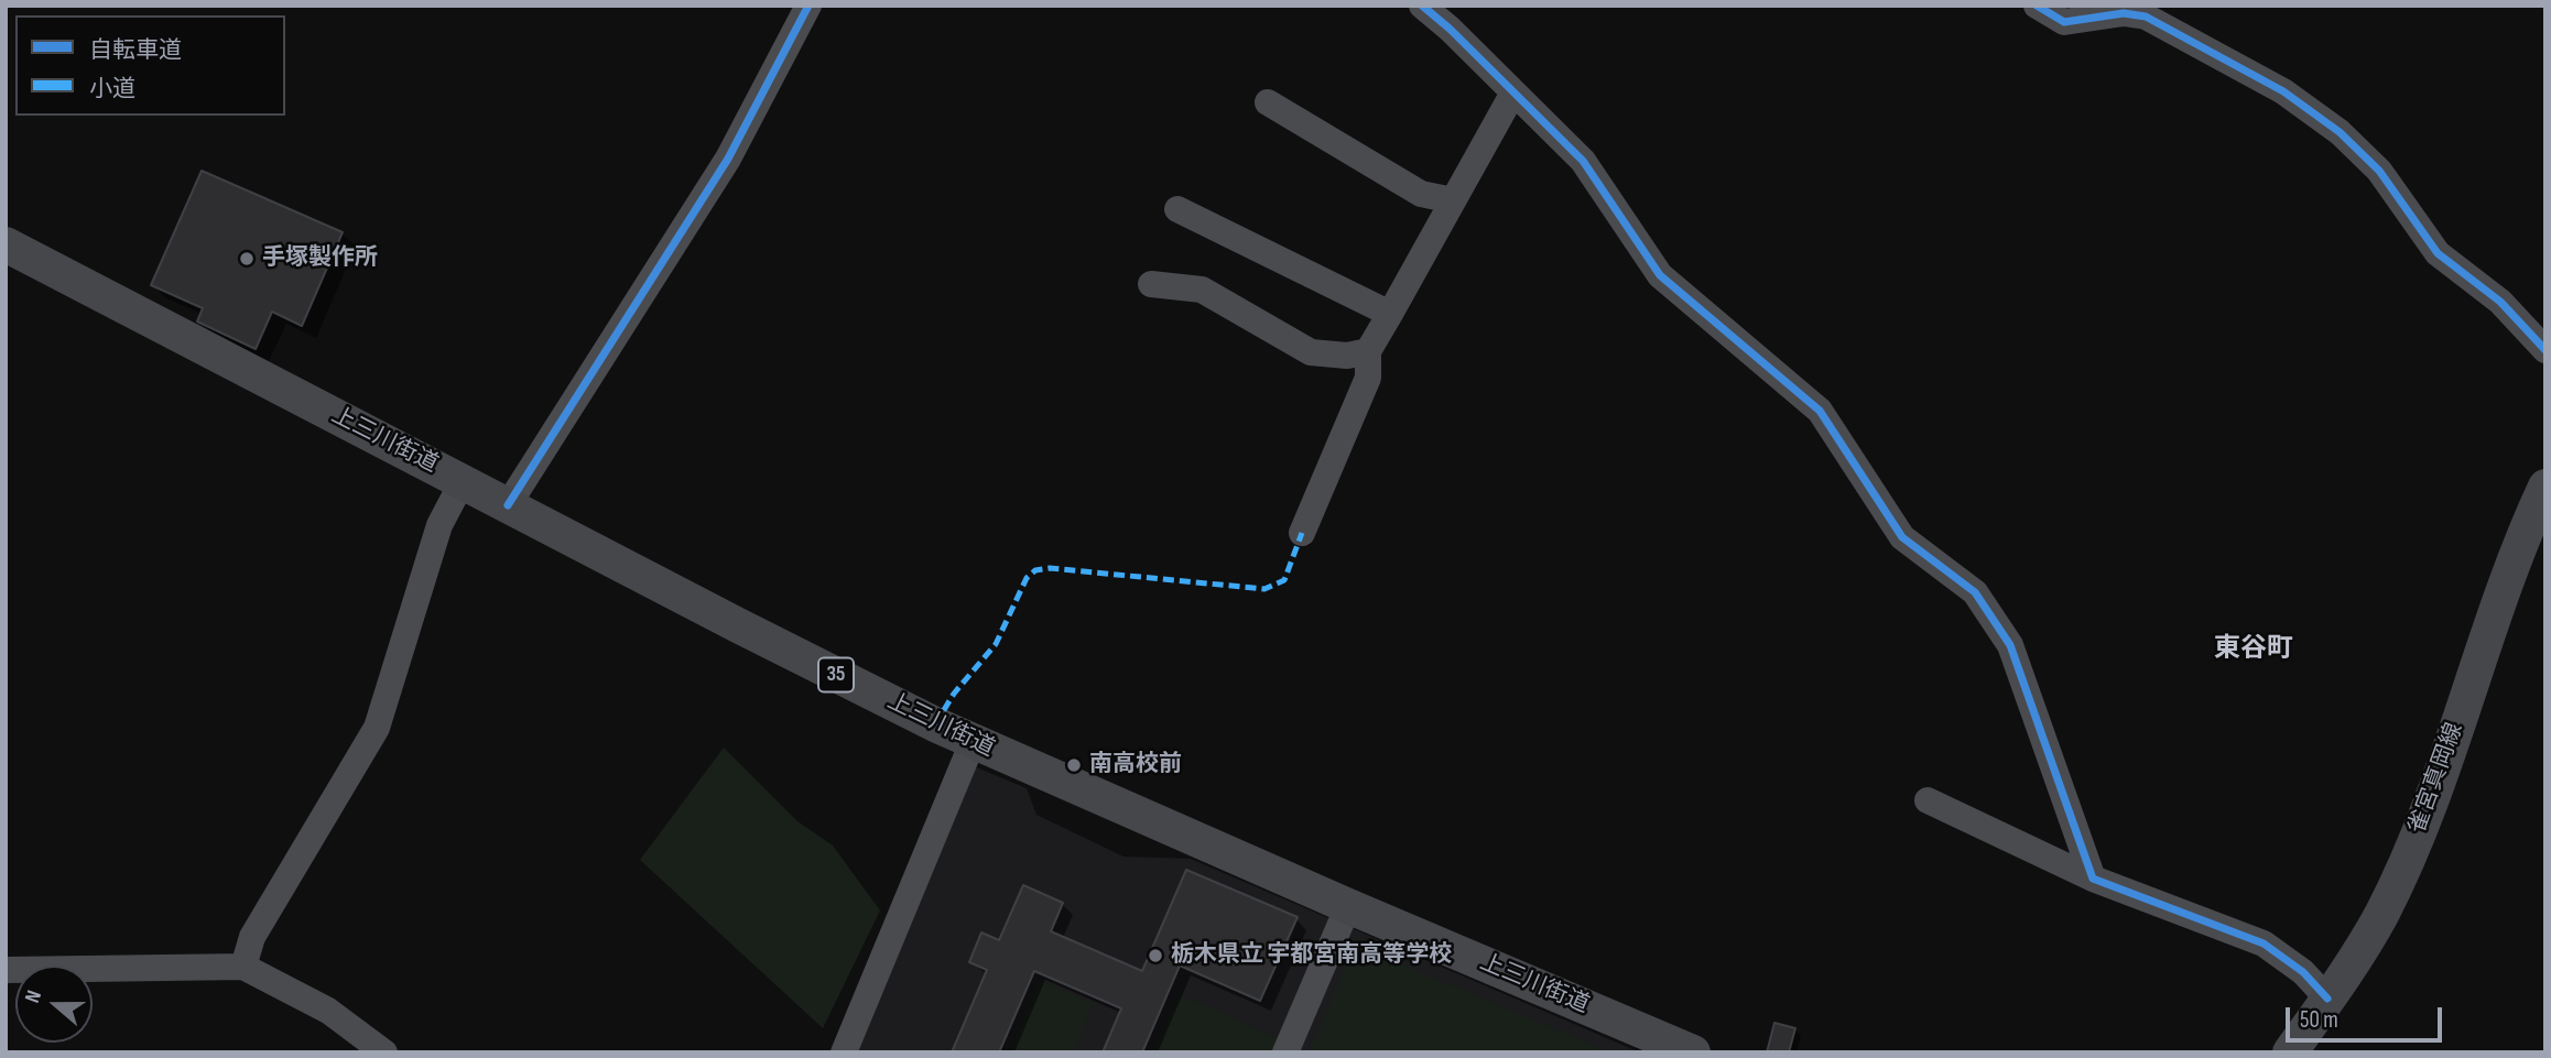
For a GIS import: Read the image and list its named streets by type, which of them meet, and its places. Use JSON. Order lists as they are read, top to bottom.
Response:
{
  "streets": {
    "main road": ["上三川街道", "35", "雀宮真岡線"]
  },
  "districts": ["東谷町"],
  "places": ["手塚製作所", "南高校前", "栃木県立 宇都宮南高等学校"],
  "legend": ["自転車道", "小道"],
  "scale_bar": "50 m",
  "north": "left"
}
